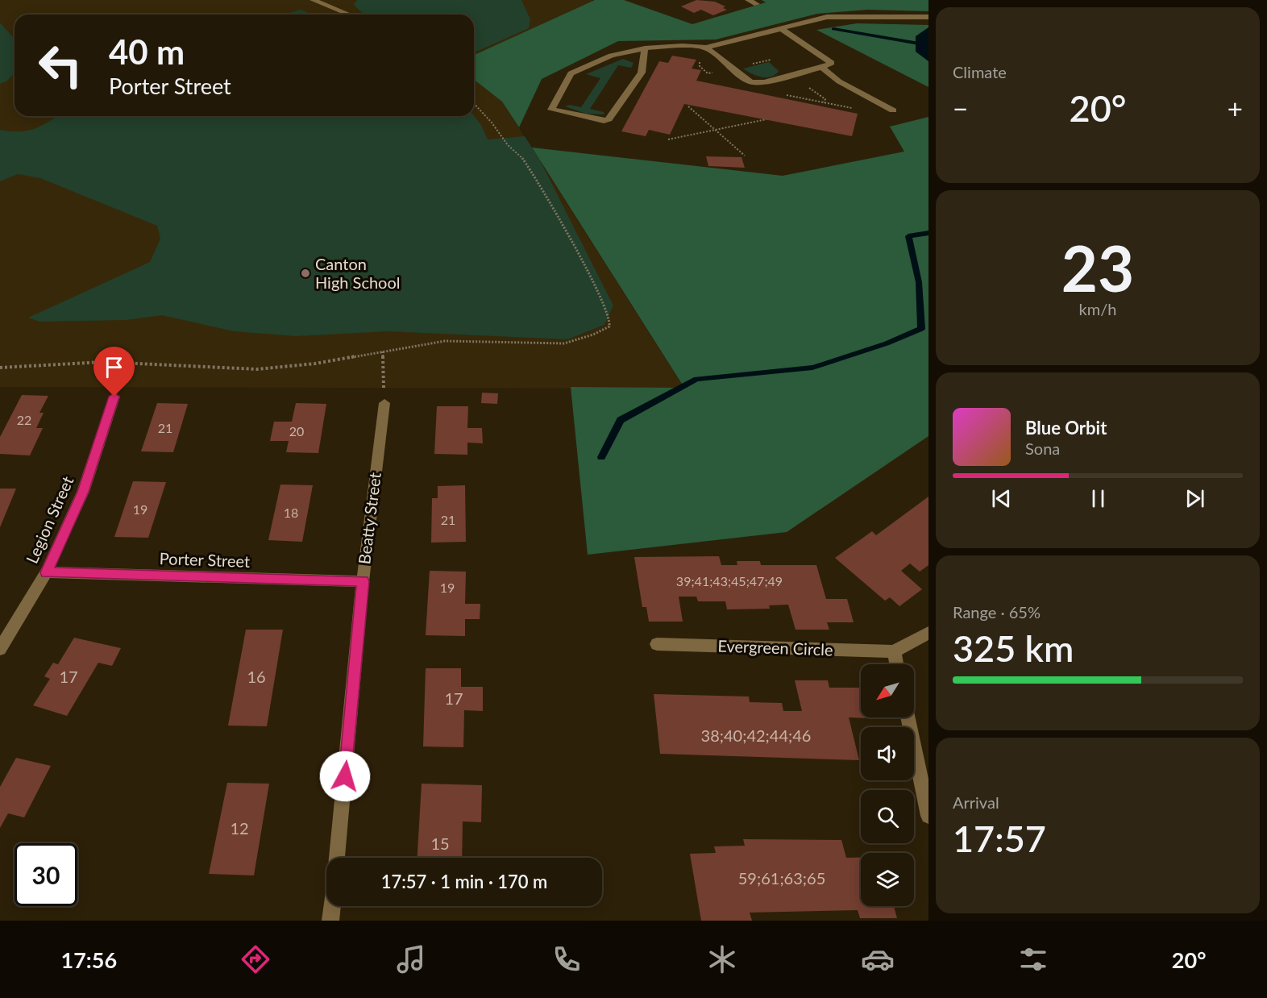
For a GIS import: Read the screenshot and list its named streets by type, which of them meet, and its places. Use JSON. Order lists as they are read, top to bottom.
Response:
{
  "streets": {
    "street": [
      "Beatty Street",
      "Legion Street",
      "Porter Street",
      "Evergreen Circle"
    ]
  },
  "crossings": [
    ["Beatty Street", "Porter Street"],
    ["Legion Street", "Porter Street"]
  ],
  "places": ["Canton High School"],
  "house_numbers": [
    "22",
    "21",
    "20",
    "19",
    "18",
    "21",
    "39;41;43;45;47;49",
    "19",
    "17",
    "16",
    "17",
    "38;40;42;44;46",
    "12",
    "15",
    "59;61;63;65"
  ],
  "north": "bottom left",
  "page": {
    "tile": [
      "Climate",
      ["23", "km/h"],
      ["Range · 65%", "325 km"],
      ["Arrival", "17:57"]
    ],
    "turn": ["40 m", "Porter Street"],
    "heat": ["−", "20°", "+"],
    "song": ["Blue Orbit", "Sona"],
    "limit": "30",
    "trip": "17:57 · 1 min · 170 m",
    "tabs": ["17:56", "20°"]
  }
}
